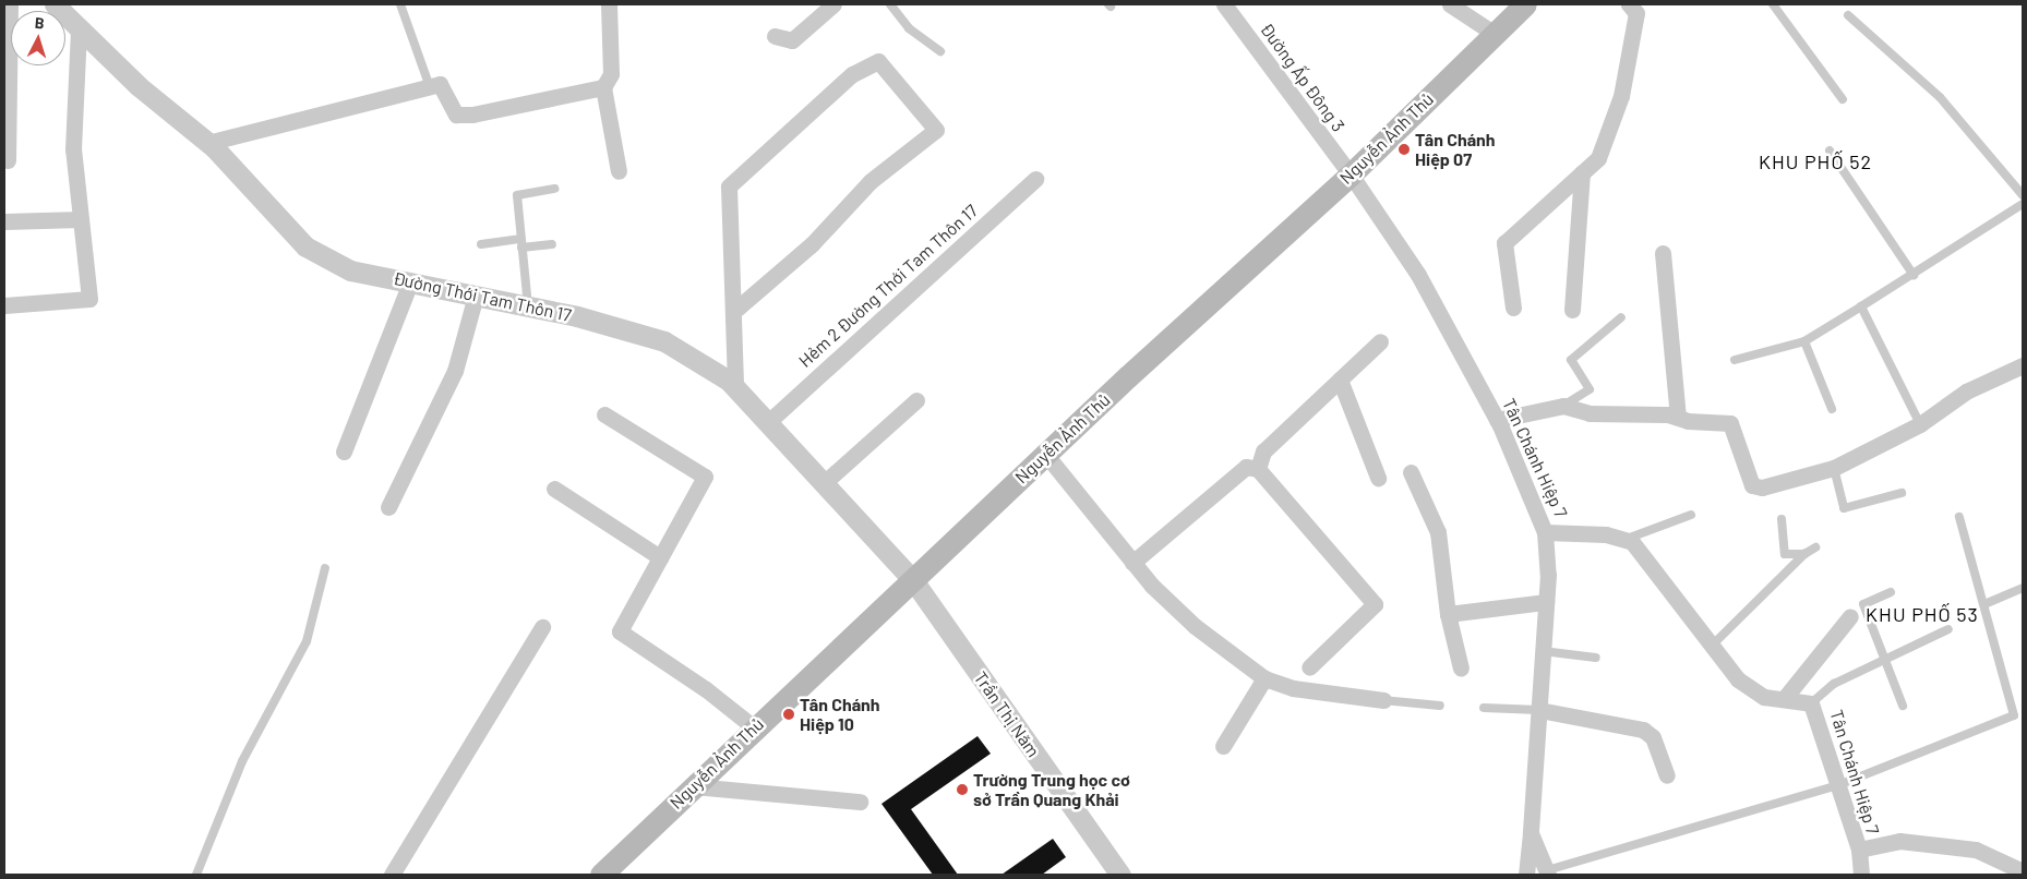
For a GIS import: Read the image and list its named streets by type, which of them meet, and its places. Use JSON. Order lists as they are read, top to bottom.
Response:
{
  "streets": {
    "main road": ["Nguyễn Ảnh Thủ"],
    "street": [
      "Đường Ấp Đông 3",
      "Hẻm 2 Đường Thới Tam Thôn 17",
      "Đường Thới Tam Thôn 17",
      "Tân Chánh Hiệp 7",
      "Trần Thị Năm"
    ]
  },
  "crossings": [
    ["Đường Ấp Đông 3", "Nguyễn Ảnh Thủ"],
    ["Đường Ấp Đông 3", "Tân Chánh Hiệp 7"],
    ["Nguyễn Ảnh Thủ", "Đường Thới Tam Thôn 17"],
    ["Nguyễn Ảnh Thủ", "Tân Chánh Hiệp 7"],
    ["Nguyễn Ảnh Thủ", "Trần Thị Năm"],
    ["Hẻm 2 Đường Thới Tam Thôn 17", "Đường Thới Tam Thôn 17"],
    ["Đường Thới Tam Thôn 17", "Trần Thị Năm"]
  ],
  "districts": ["KHU PHỐ 52", "KHU PHỐ 53"],
  "places": ["Tân Chánh Hiệp 07", "Tân Chánh Hiệp 10", "Trường Trung học cơ sở Trần Quang Khải"],
  "north": "top"
}
